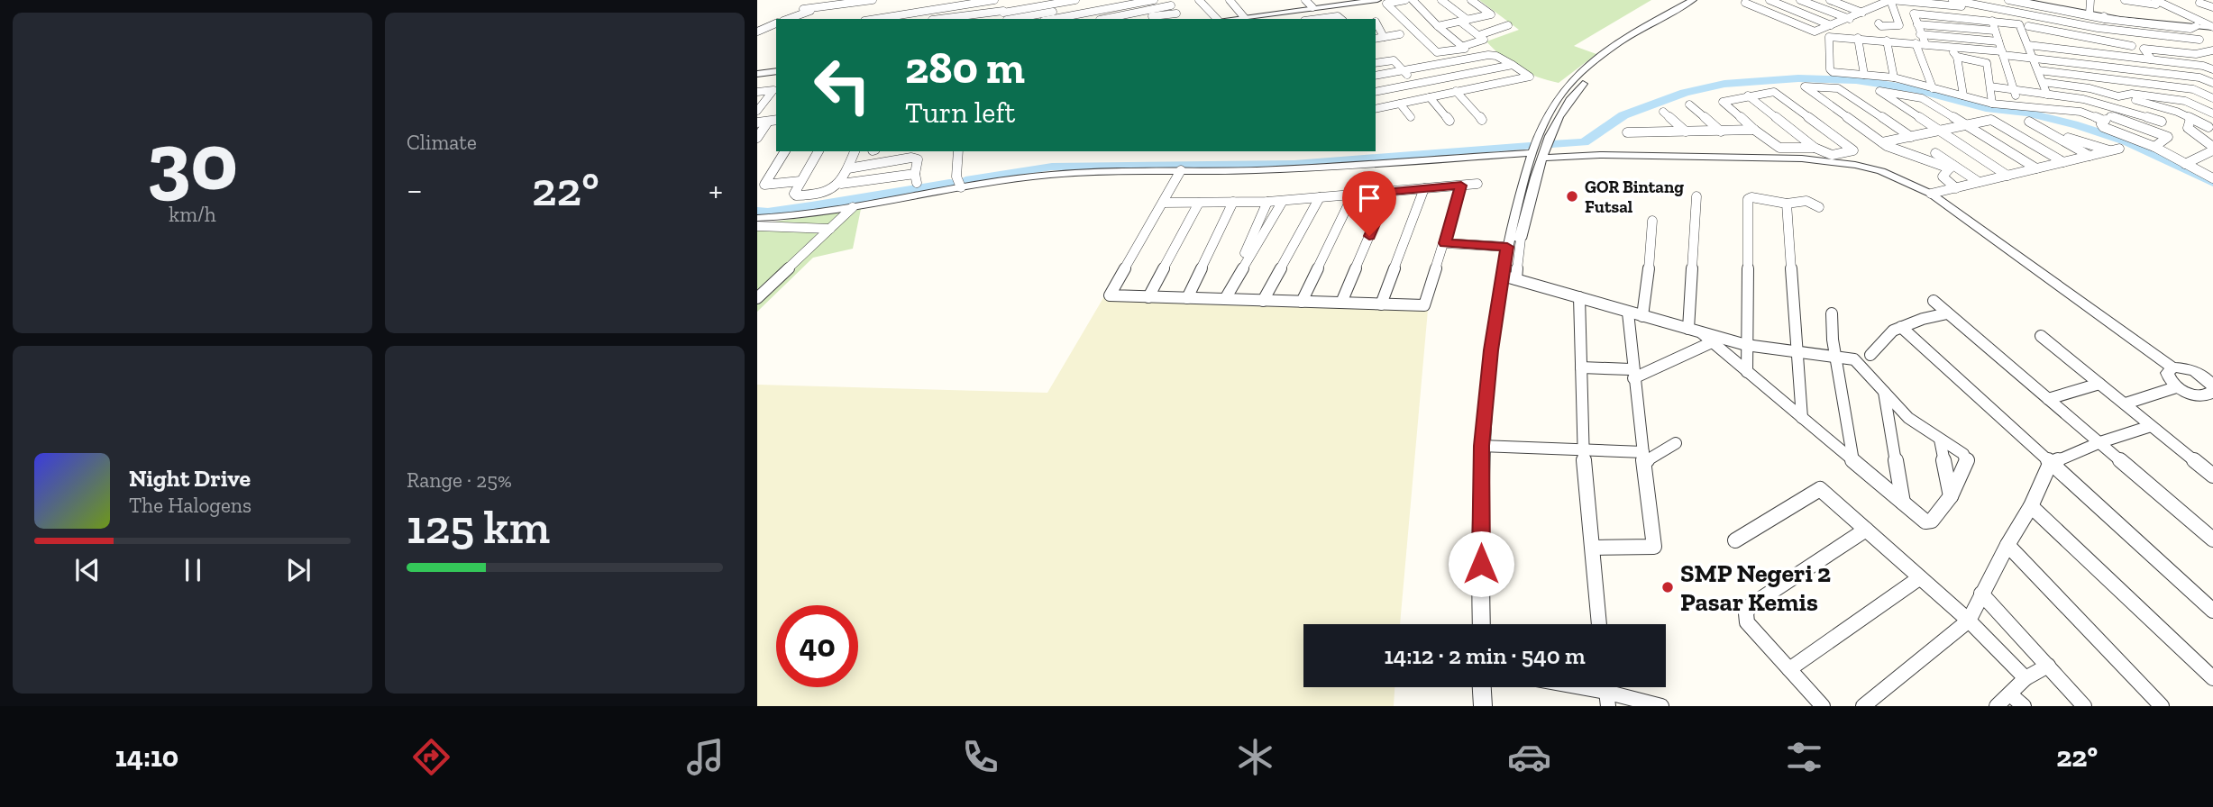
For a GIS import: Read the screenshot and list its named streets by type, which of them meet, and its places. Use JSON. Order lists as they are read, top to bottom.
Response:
{
  "places": ["GOR Bintang Futsal", "SMP Negeri 2 Pasar Kemis"],
  "page": {
    "tile": [
      ["30", "km/h"],
      "Climate",
      ["Range · 25%", "125 km"]
    ],
    "turn": ["280 m", "Turn left"],
    "heat": ["−", "22°", "+"],
    "song": ["Night Drive", "The Halogens"],
    "limit": "40",
    "trip": "14:12 · 2 min · 540 m",
    "tabs": ["14:10", "22°"]
  }
}
